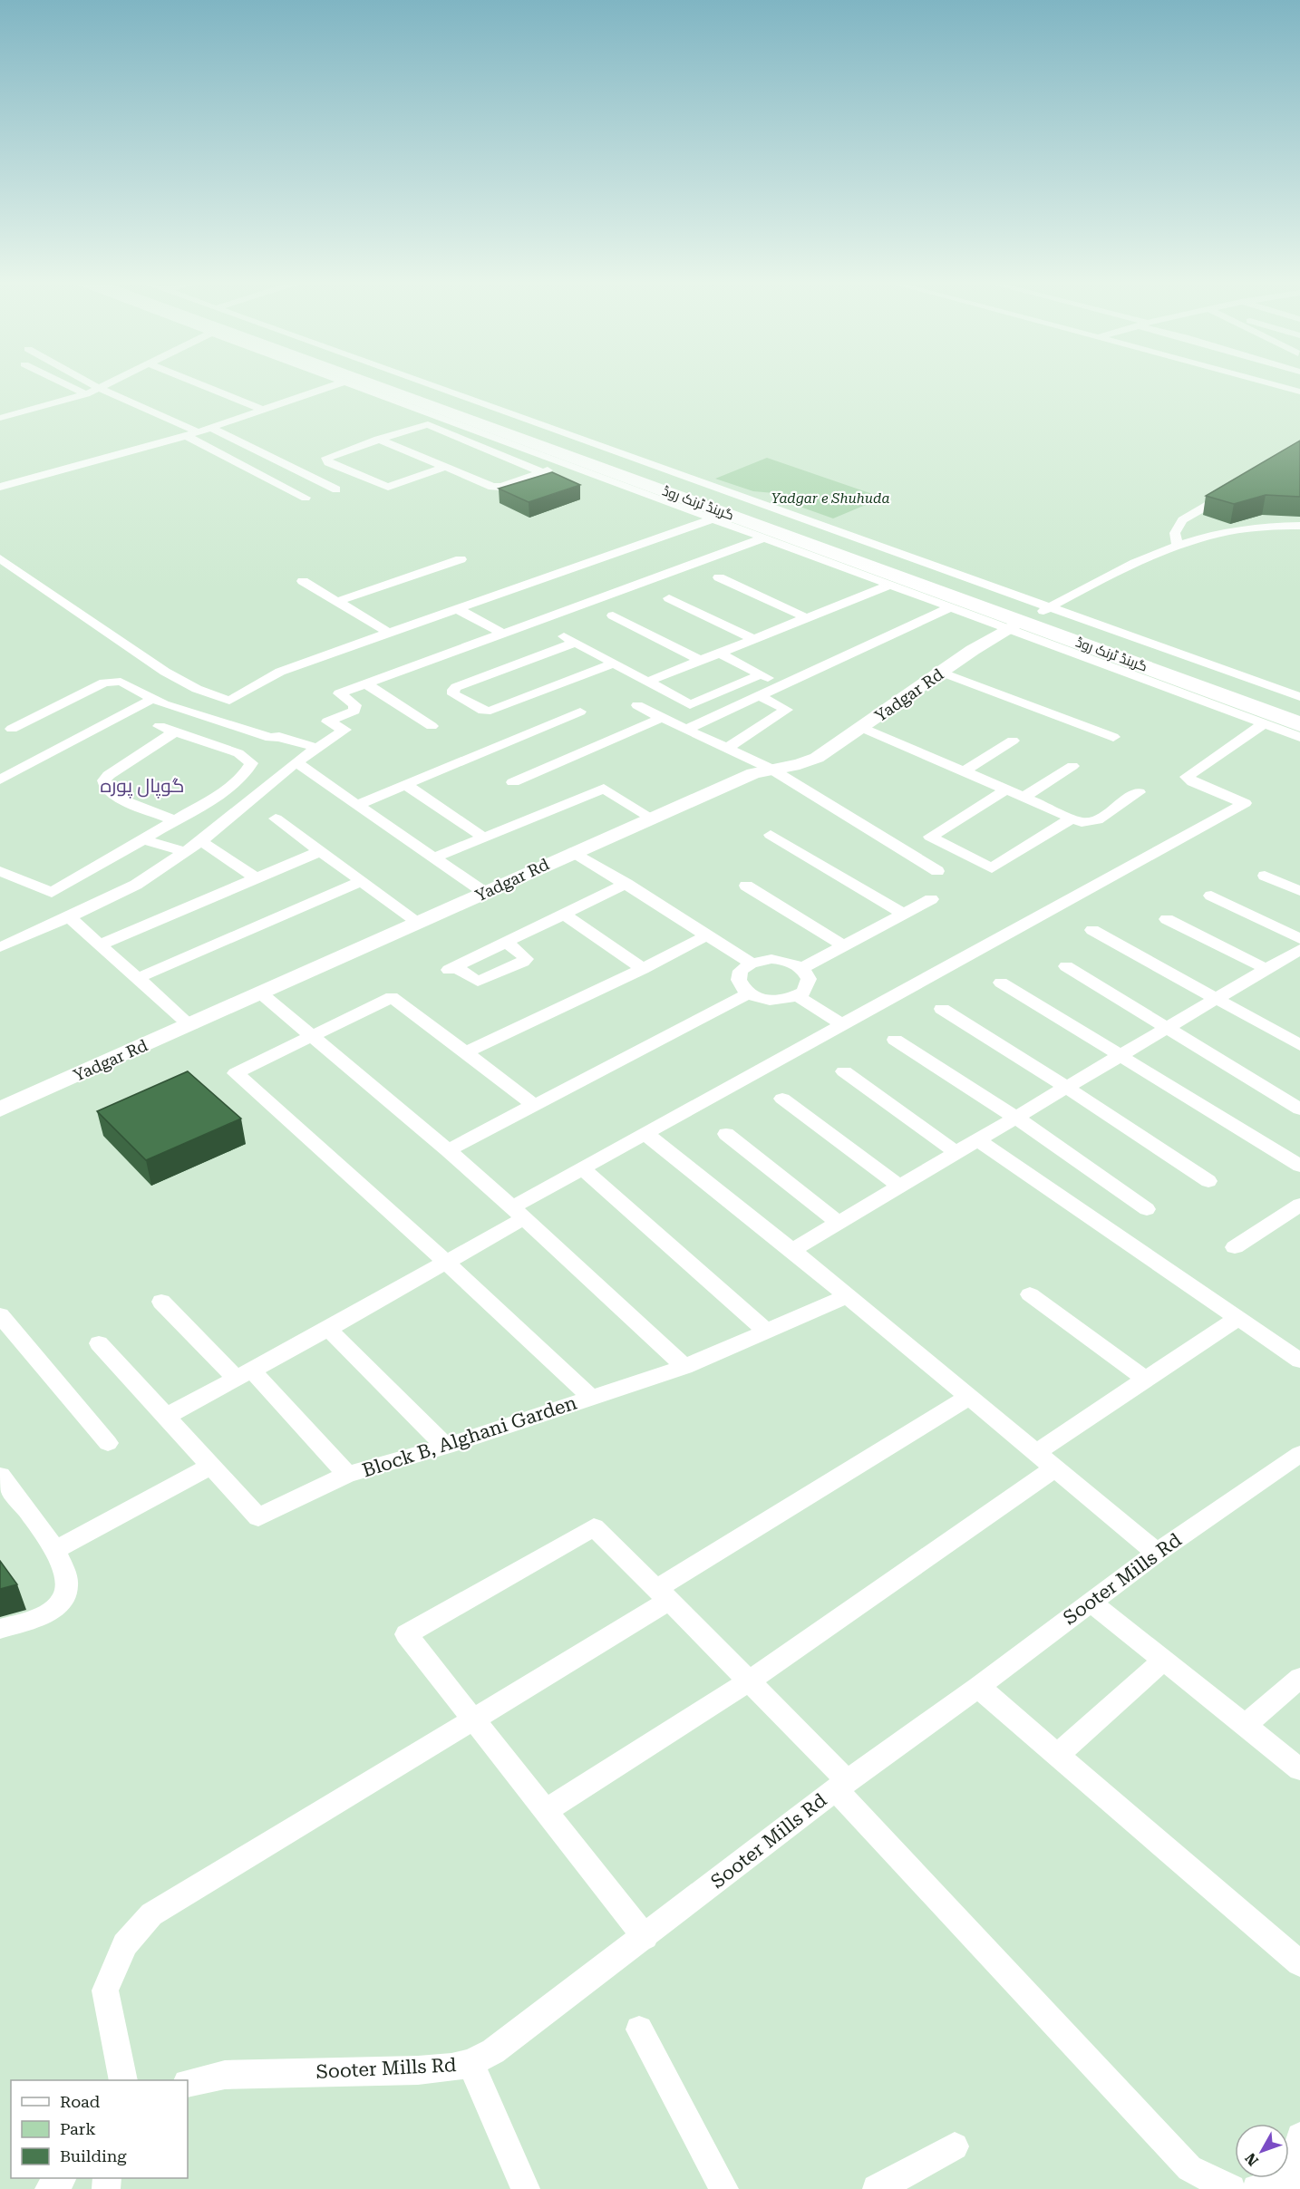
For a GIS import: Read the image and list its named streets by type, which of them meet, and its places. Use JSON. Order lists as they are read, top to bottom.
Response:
{
  "streets": {
    "highway": ["گرینڈ ٹرنک روڈ"],
    "street": ["Yadgar Rd", "Block B, Alghani Garden", "Sooter Mills Rd"]
  },
  "crossings": [
    ["گرینڈ ٹرنک روڈ", "Yadgar Rd"]
  ],
  "districts": ["گوپال پورہ"],
  "parks": ["Yadgar e Shuhuda"],
  "legend": ["Road", "Park", "Building"],
  "north": "bottom left"
}
